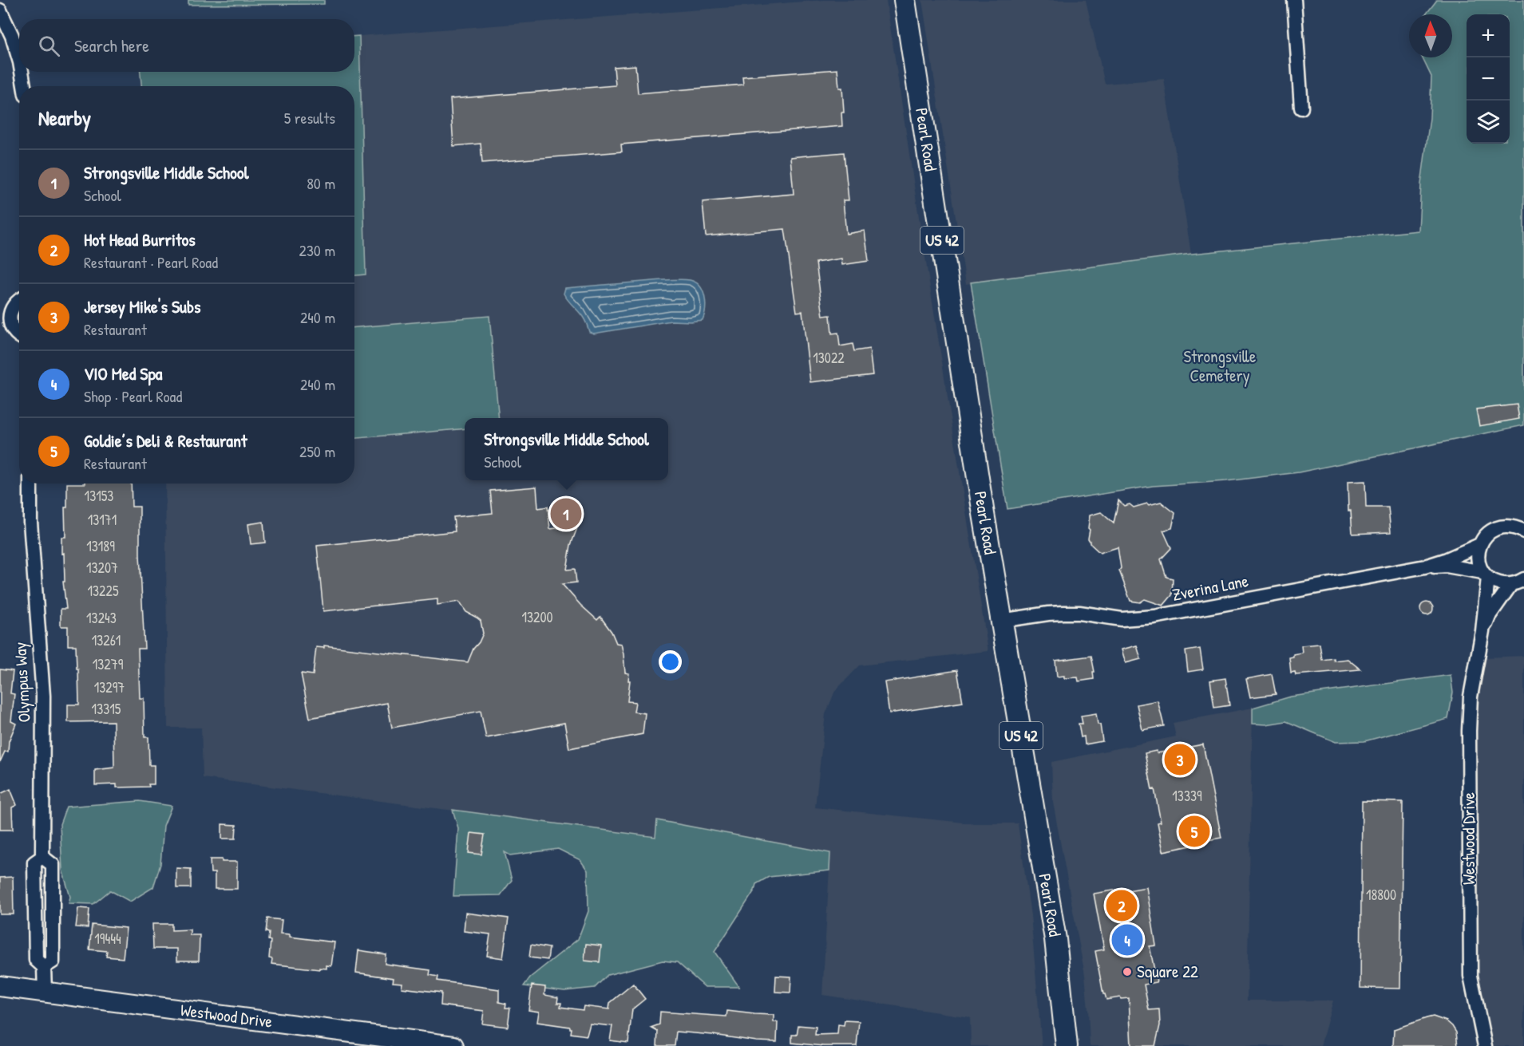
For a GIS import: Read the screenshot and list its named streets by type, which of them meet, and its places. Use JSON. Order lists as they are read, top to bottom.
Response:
{
  "streets": {
    "main road": ["Pearl Road", "US 42"],
    "street": ["Zverina Lane", "Olympus Way", "Westwood Drive"]
  },
  "crossings": [
    ["Pearl Road", "Zverina Lane"],
    ["Zverina Lane", "Westwood Drive"],
    ["Olympus Way", "Westwood Drive"]
  ],
  "parks": ["Strongsville Cemetery"],
  "places": ["Square 22"],
  "house_numbers": [
    "13022",
    "13153",
    "13171",
    "13189",
    "13207",
    "13225",
    "13200",
    "13243",
    "13261",
    "13279",
    "13297",
    "13315",
    "13339",
    "18800",
    "19444"
  ],
  "north": "top",
  "page": {
    "map_buttons": ["+", "−"],
    "search": "Search here",
    "heading": ["Nearby", "5 results"],
    "list": [
      {
        "mark": "1",
        "name": "Strongsville Middle School",
        "note": "School",
        "value": "80 m"
      },
      {
        "mark": "2",
        "name": "Hot Head Burritos",
        "note": "Restaurant · Pearl Road",
        "value": "230 m"
      },
      {
        "mark": "3",
        "name": "Jersey Mike's Subs",
        "note": "Restaurant",
        "value": "240 m"
      },
      {
        "mark": "4",
        "name": "VIO Med Spa",
        "note": "Shop · Pearl Road",
        "value": "240 m"
      },
      {
        "mark": "5",
        "name": "Goldie’s Deli & Restaurant",
        "note": "Restaurant",
        "value": "250 m"
      }
    ],
    "popup": ["Strongsville Middle School", "School"],
    "pins": [
      "1",
      "3",
      "5",
      "2",
      "4"
    ]
  }
}
